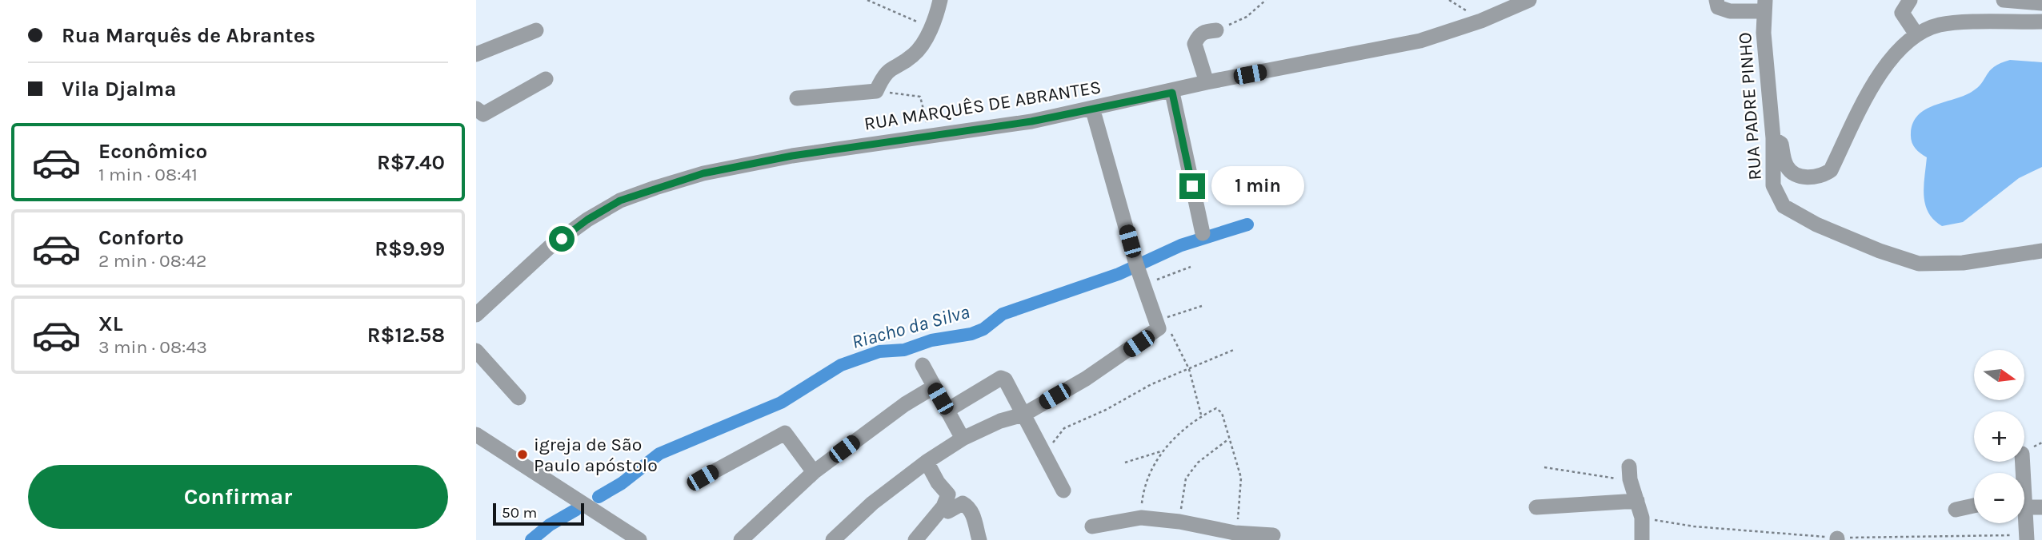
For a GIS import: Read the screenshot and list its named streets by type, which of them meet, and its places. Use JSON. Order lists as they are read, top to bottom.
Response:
{
  "streets": {
    "street": ["RUA MARQUÊS DE ABRANTES", "RUA PADRE PINHO"]
  },
  "water": ["Riacho da Silva"],
  "places": ["igreja de São Paulo apóstolo"],
  "scale_bar": "50 m",
  "north": "right",
  "page": {
    "banner": ["Rua Marquês de Abrantes", "Vila Djalma"],
    "list": [
      {
        "name": "Econômico",
        "note": "1 min · 08:41",
        "value": "R$7.40"
      },
      {
        "name": "Conforto",
        "note": "2 min · 08:42",
        "value": "R$9.99"
      },
      {
        "name": "XL",
        "note": "3 min · 08:43",
        "value": "R$12.58"
      }
    ],
    "bubble": "1 min",
    "map_buttons": ["+", "−"],
    "buttons": "Confirmar",
    "scale": "50 m"
  }
}
